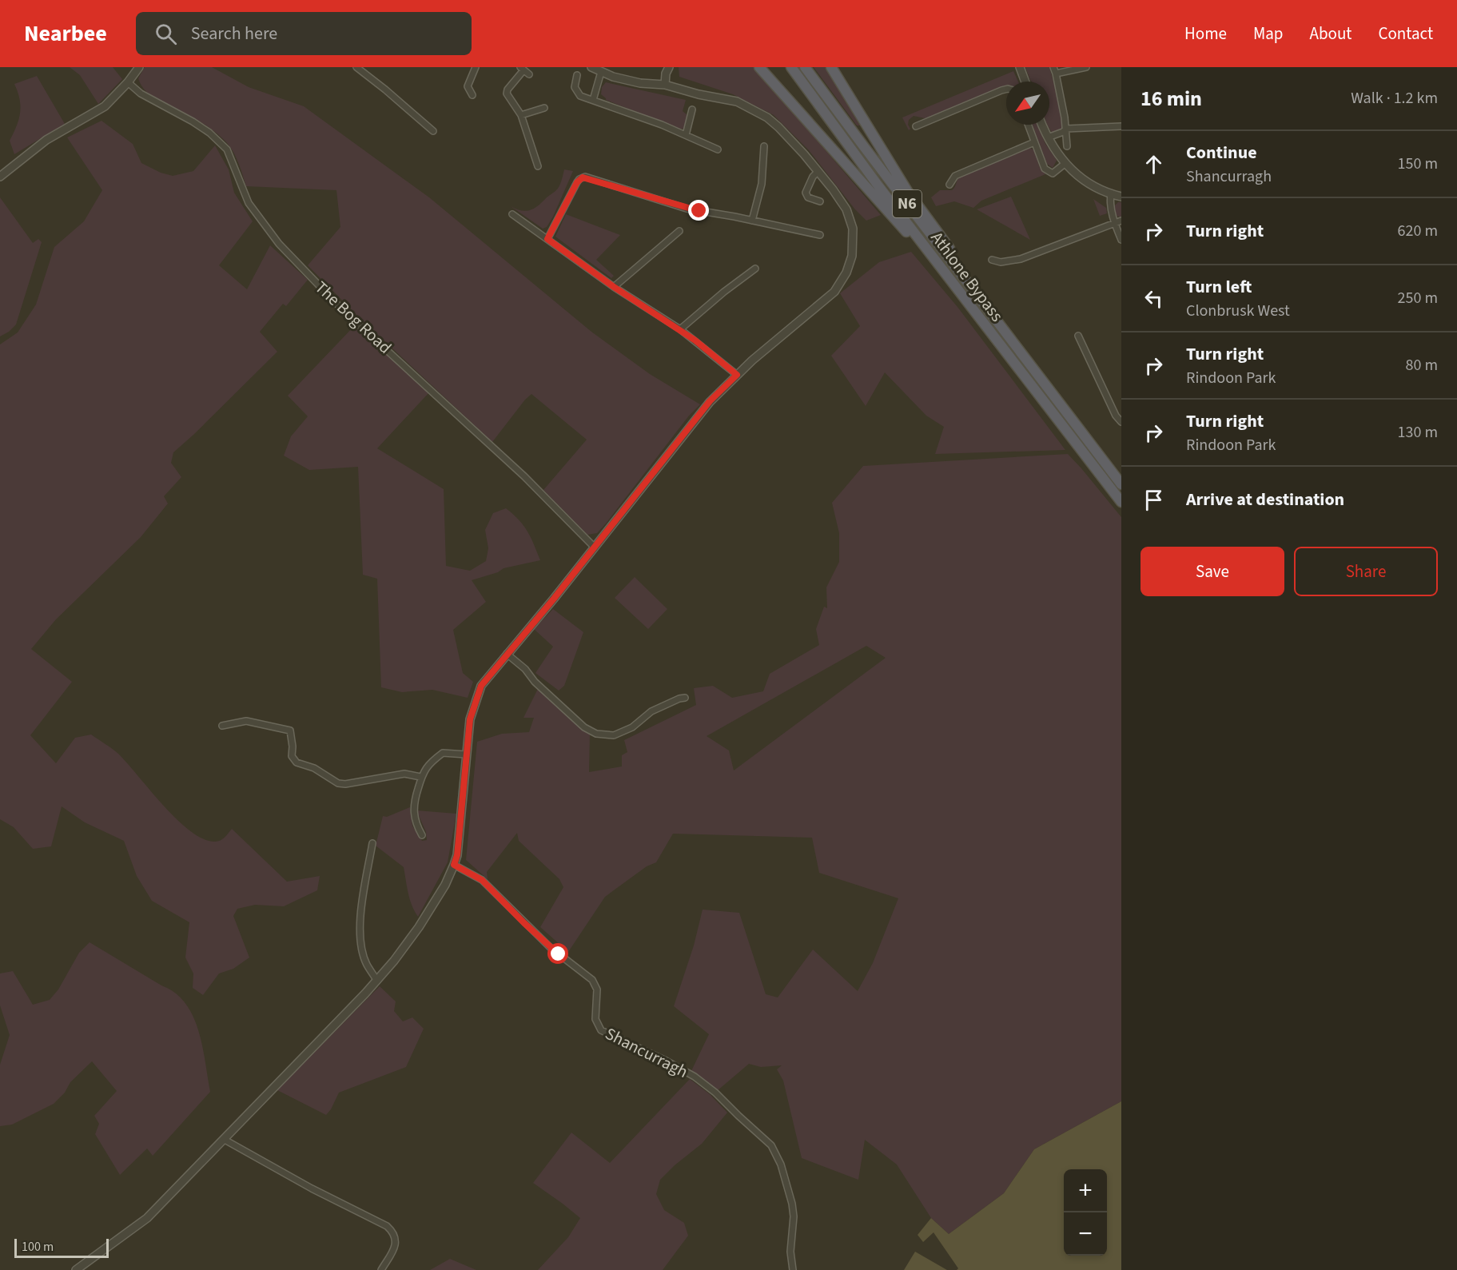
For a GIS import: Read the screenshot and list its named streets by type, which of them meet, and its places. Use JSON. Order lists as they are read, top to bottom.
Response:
{
  "streets": {
    "highway": ["N6", "Athlone Bypass"],
    "street": ["The Bog Road", "Shancurragh"]
  },
  "crossings": [
    ["N6", "Athlone Bypass"]
  ],
  "scale_bar": "100 m",
  "north": "bottom left",
  "page": {
    "header": "Nearbee",
    "search": "Search here",
    "nav": [
      "Home",
      "Map",
      "About",
      "Contact"
    ],
    "heading": ["16 min", "Walk · 1.2 km"],
    "list": [
      ["Continue", "Shancurragh", "150 m"],
      ["Turn right", "620 m"],
      ["Turn left", "Clonbrusk West", "250 m"],
      ["Turn right", "Rindoon Park", "80 m"],
      ["Turn right", "Rindoon Park", "130 m"],
      "Arrive at destination"
    ],
    "buttons": ["Save", "Share"],
    "map_buttons": ["+", "−"],
    "scale": "100 m"
  }
}
